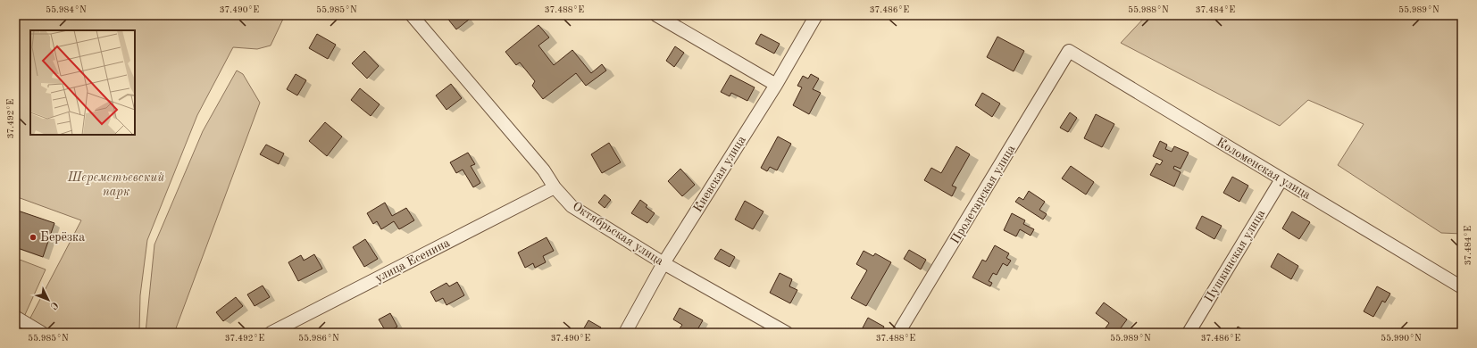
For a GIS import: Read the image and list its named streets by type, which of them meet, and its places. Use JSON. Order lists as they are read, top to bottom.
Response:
{
  "streets": {
    "street": [
      "Коломенская улица",
      "Киевская улица",
      "Пролетарская улица",
      "Октябрьская улица",
      "Пушкинская улица",
      "улица Есенина"
    ]
  },
  "crossings": [
    ["Коломенская улица", "Пролетарская улица"],
    ["Коломенская улица", "Пушкинская улица"],
    ["Киевская улица", "Октябрьская улица"],
    ["Октябрьская улица", "улица Есенина"]
  ],
  "parks": ["Шереметьевский парк"],
  "places": ["Берёзка"],
  "north": "bottom right",
  "coordinates": [
    "55.984°N",
    "37.490°E",
    "55.985°N",
    "37.488°E",
    "37.486°E",
    "55.988°N",
    "37.484°E",
    "55.989°N",
    "37.492°E",
    "55.986°N",
    "55.990°N"
  ]
}
